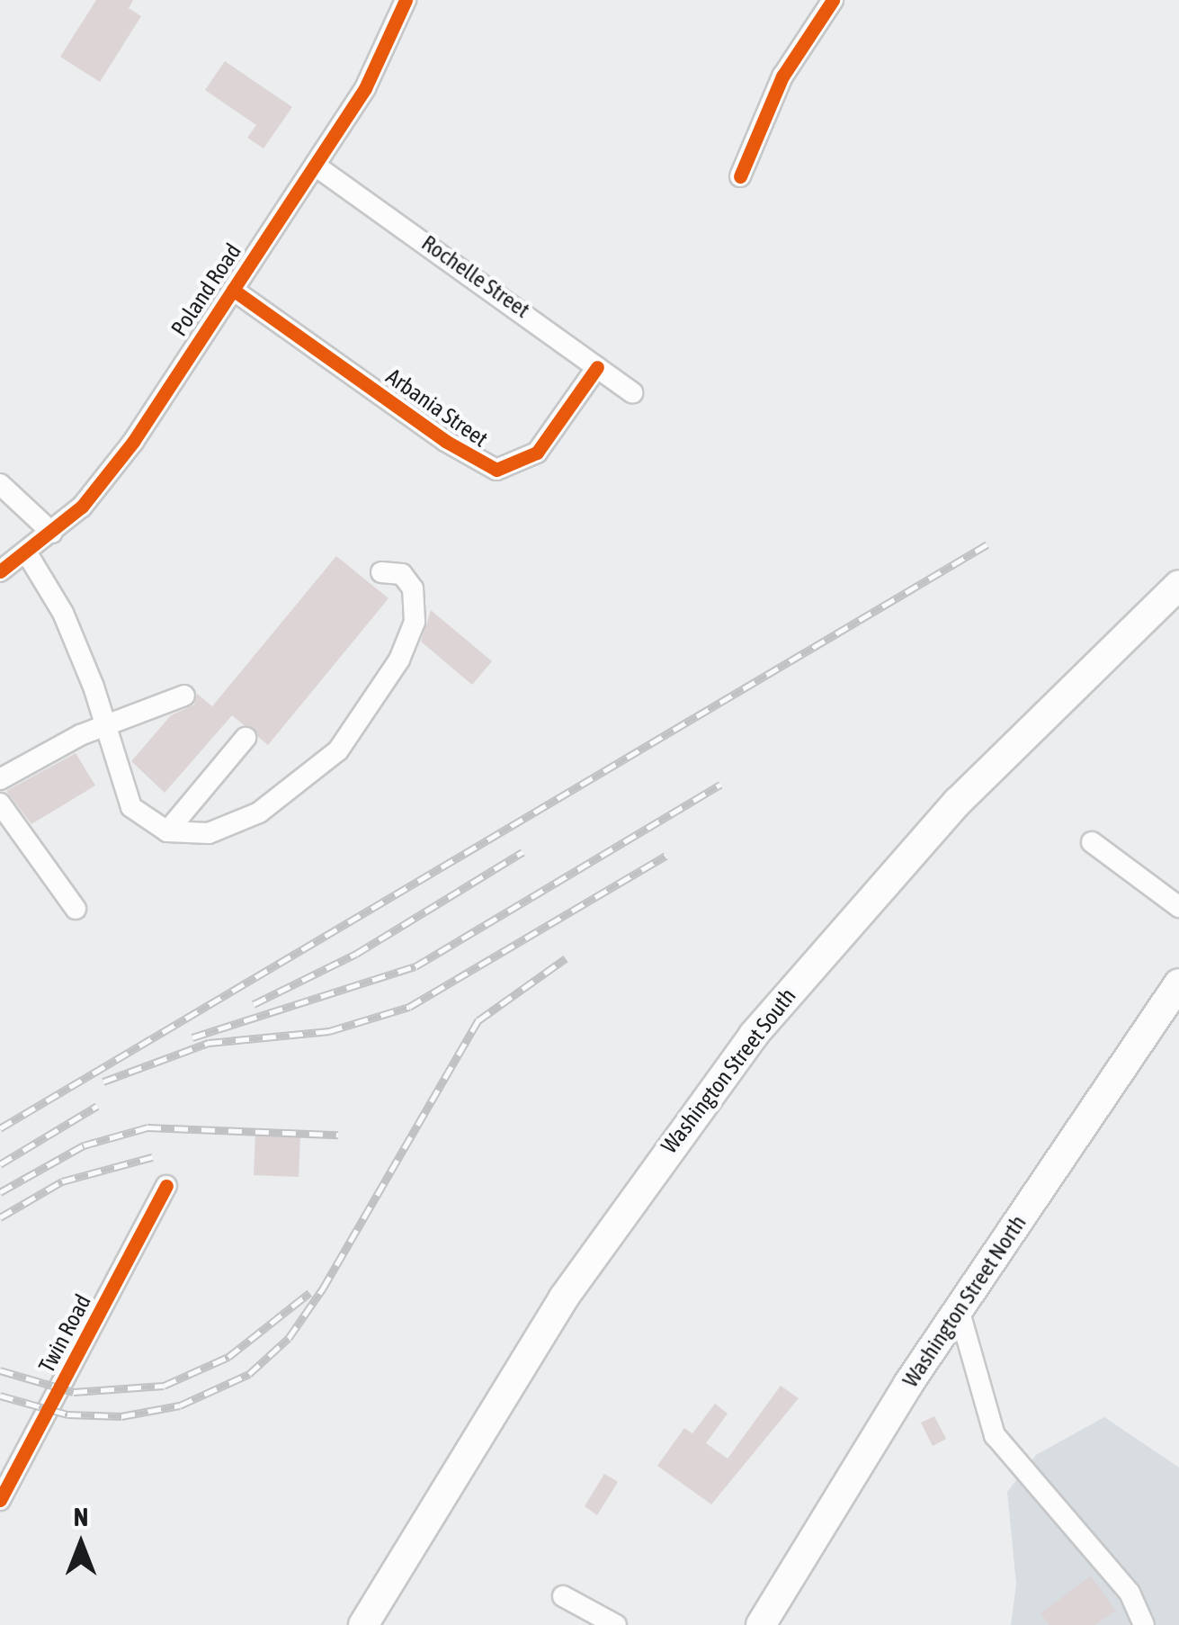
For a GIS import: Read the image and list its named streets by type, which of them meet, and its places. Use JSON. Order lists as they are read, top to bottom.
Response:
{
  "streets": {
    "highway": ["Washington Street South", "Washington Street North"],
    "street": [
      "Rochelle Street",
      "Poland Road",
      "Arbania Street",
      "Twin Road"
    ]
  },
  "crossings": [
    ["Rochelle Street", "Poland Road"],
    ["Rochelle Street", "Arbania Street"],
    ["Poland Road", "Arbania Street"]
  ],
  "north": "top"
}
